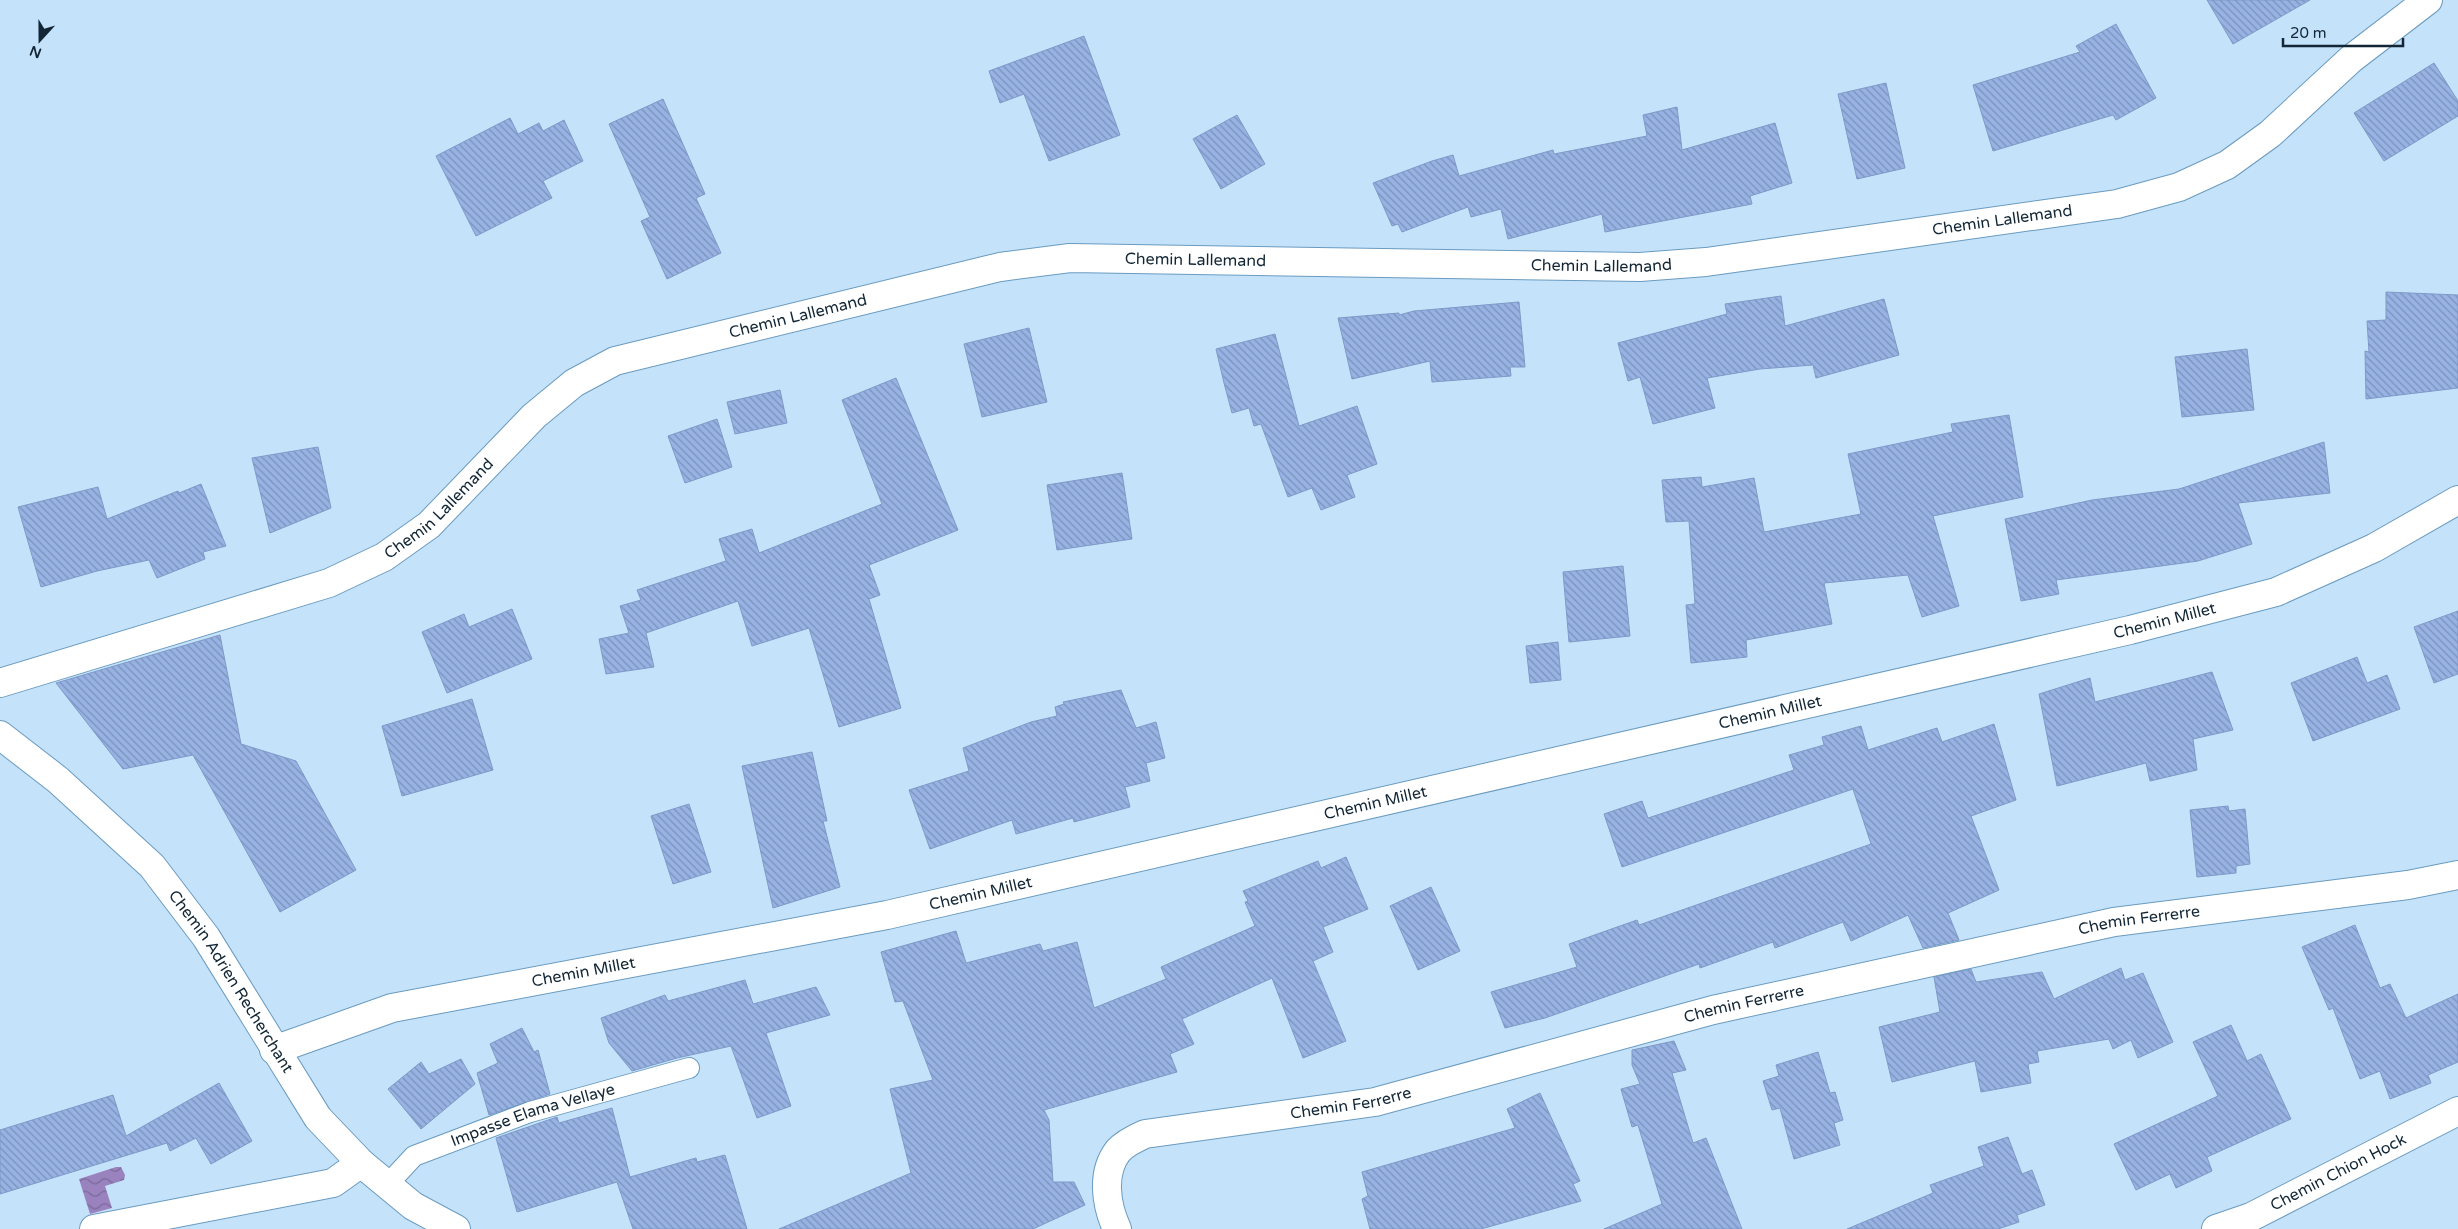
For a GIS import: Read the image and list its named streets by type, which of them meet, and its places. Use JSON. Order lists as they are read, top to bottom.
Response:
{
  "streets": {
    "street": [
      "Chemin Lallemand",
      "Chemin Millet",
      "Chemin Ferrerre",
      "Chemin Adrien Recherchant",
      "Chemin Chion Hock"
    ],
    "lane": ["Impasse Elama Vellaye"]
  },
  "crossings": [
    ["Chemin Millet", "Chemin Adrien Recherchant"],
    ["Chemin Adrien Recherchant", "Impasse Elama Vellaye"]
  ],
  "scale_bar": "20 m",
  "north": "bottom"
}
